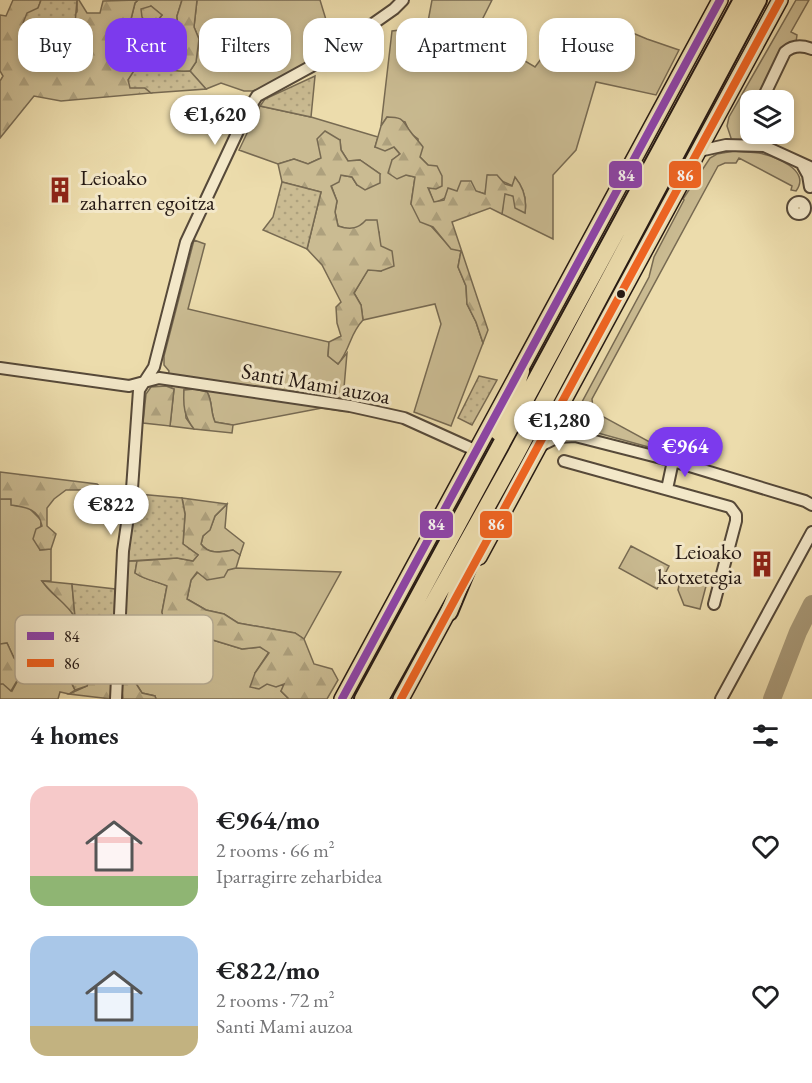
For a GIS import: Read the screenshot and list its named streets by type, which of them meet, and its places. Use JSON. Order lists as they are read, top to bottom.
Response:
{
  "streets": {
    "street": ["Santi Mami auzoa"]
  },
  "places": {
    "building": ["Leioako zaharren egoitza", "Leioako kotxetegia"]
  },
  "lines": ["transit line 84", "transit line 86"],
  "legend": ["84", "86"],
  "page": {
    "chip": [
      "Buy",
      "Rent",
      "Filters",
      "New",
      "Apartment",
      "House"
    ],
    "price": [
      "€1,620",
      "€1,280",
      "€964",
      "€822"
    ],
    "heading": "4 homes",
    "list": [
      {
        "name": "€964/mo",
        "note": "2 rooms · 66 m² · Iparragirre zeharbidea"
      },
      {
        "name": "€822/mo",
        "note": "2 rooms · 72 m² · Santi Mami auzoa"
      }
    ]
  }
}
